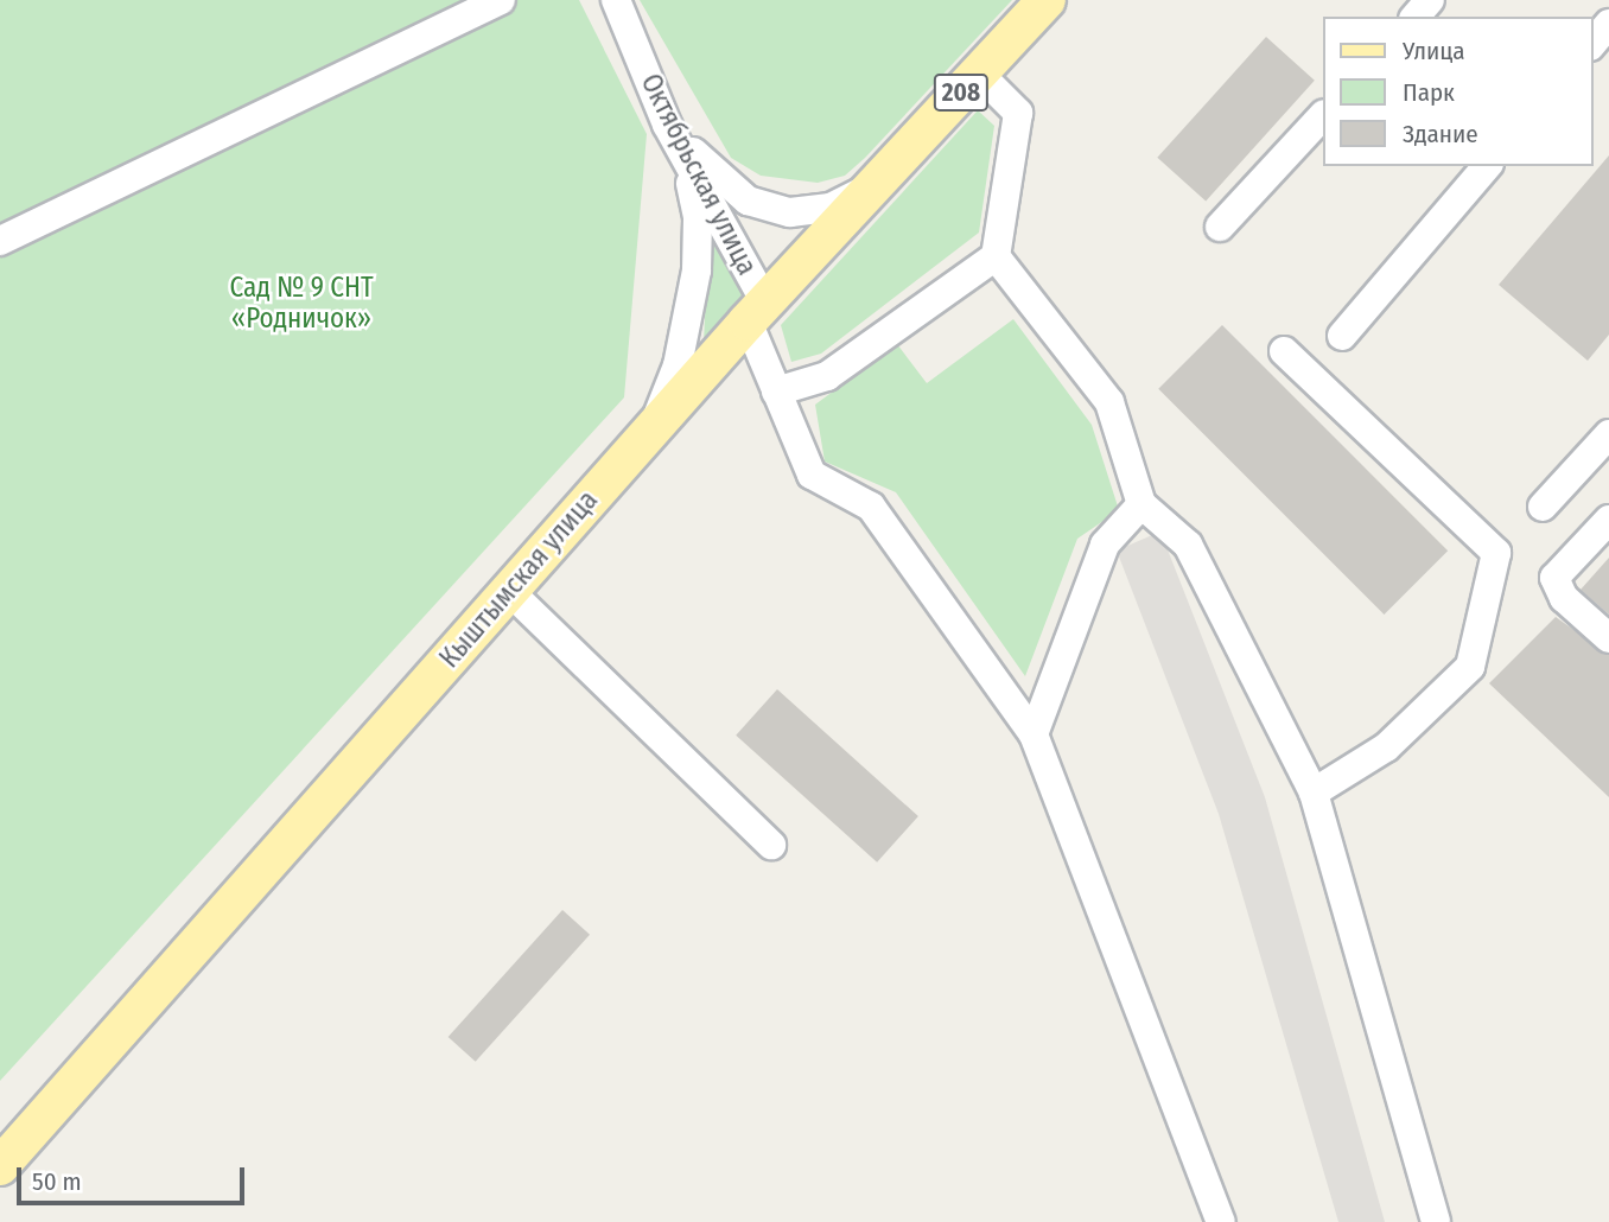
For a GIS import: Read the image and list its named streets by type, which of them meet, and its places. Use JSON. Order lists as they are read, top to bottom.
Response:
{
  "streets": {
    "main road": ["208", "Кыштымская улица"],
    "street": ["Октябрьская улица"]
  },
  "crossings": [
    ["Октябрьская улица", "Кыштымская улица"]
  ],
  "parks": ["Сад № 9 СНТ «Родничок»"],
  "legend": ["Улица", "Парк", "Здание"],
  "scale_bar": "50 m"
}
